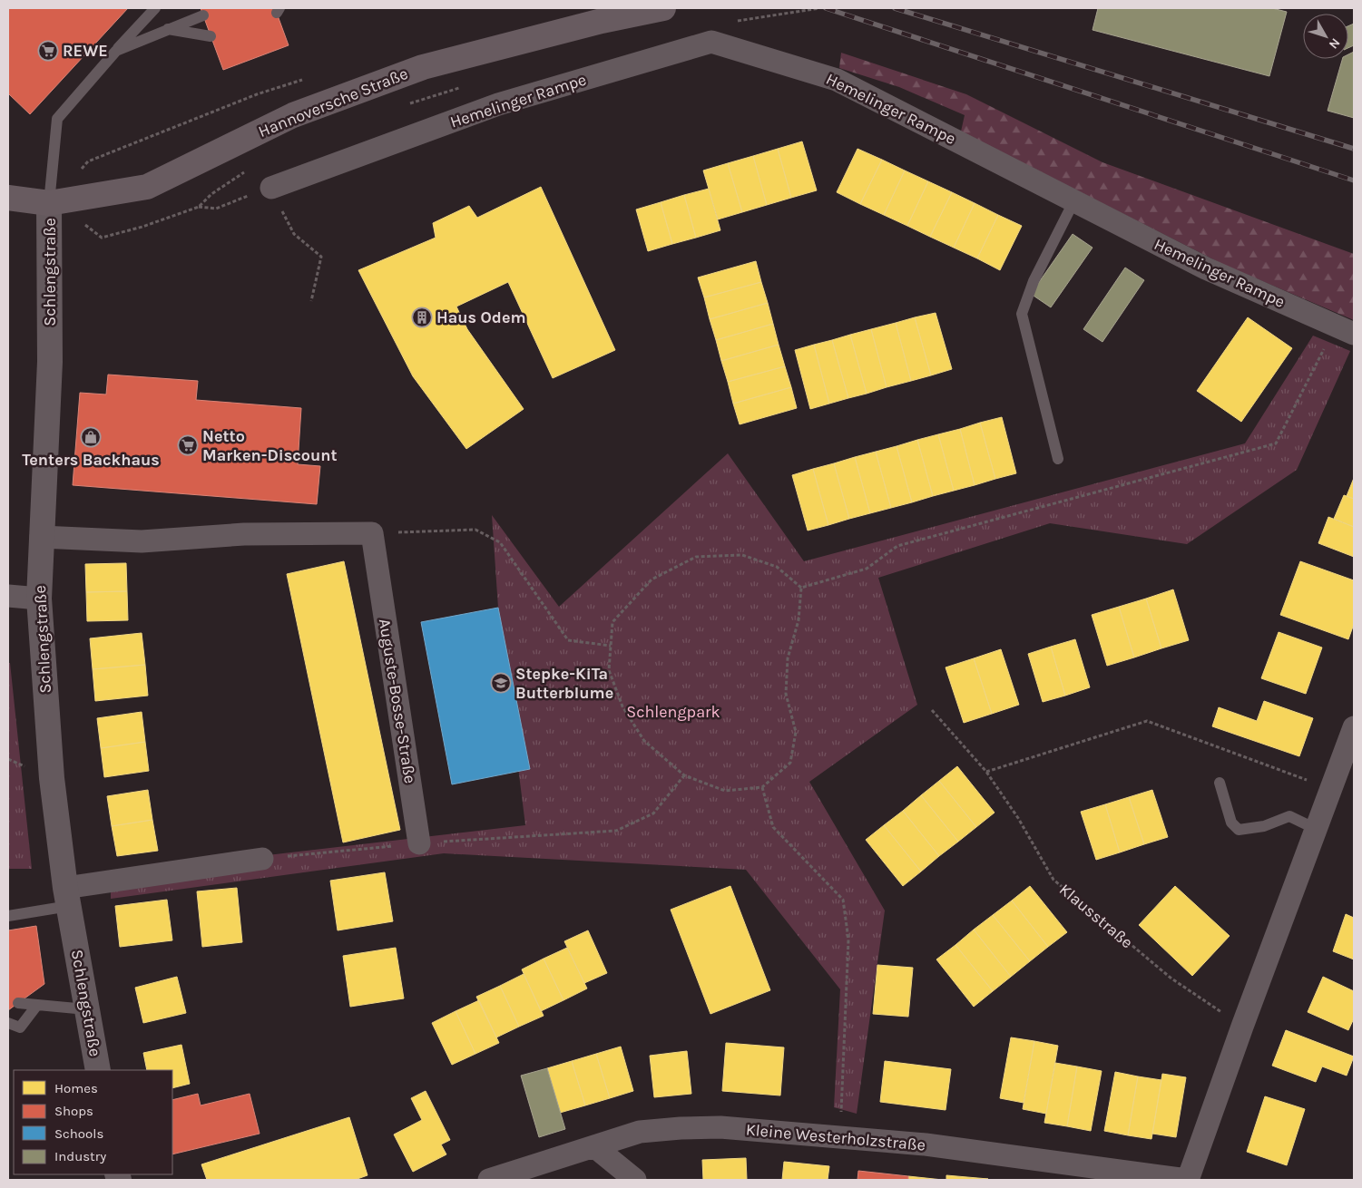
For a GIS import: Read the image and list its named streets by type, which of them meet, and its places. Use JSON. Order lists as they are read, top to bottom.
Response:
{
  "streets": {
    "main road": ["Hannoversche Straße"],
    "street": [
      "Hemelinger Rampe",
      "Schlengstraße",
      "Auguste-Bosse-Straße",
      "Kleine Westerholzstraße"
    ],
    "path": ["Klausstraße"]
  },
  "crossings": [
    ["Hannoversche Straße", "Schlengstraße"]
  ],
  "parks": ["Schlengpark"],
  "places": {
    "supermarket": ["REWE", "Netto Marken-Discount"],
    "building": ["Haus Odem"],
    "shop": ["Tenters Backhaus"],
    "school or university": ["Stepke-KiTa Butterblume"]
  },
  "legend": [
    "Homes",
    "Shops",
    "Schools",
    "Industry"
  ],
  "north": "bottom right"
}
